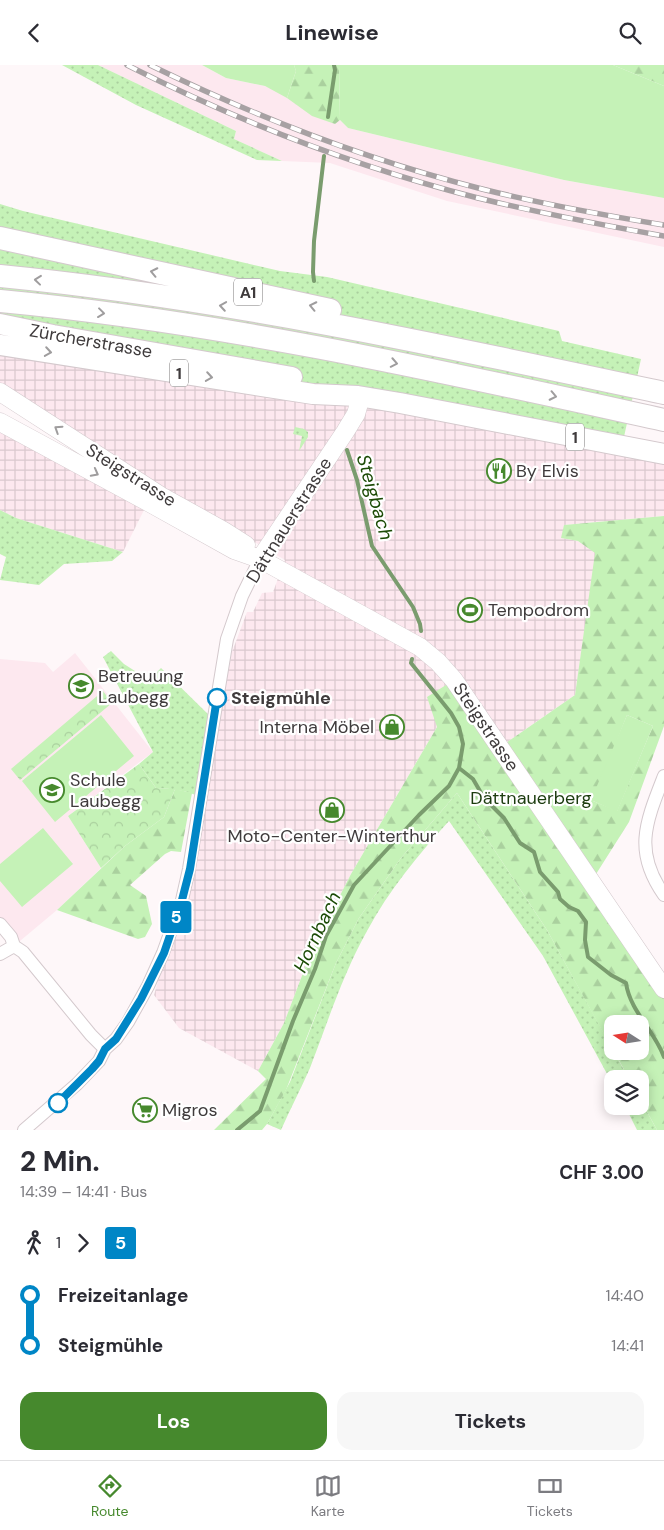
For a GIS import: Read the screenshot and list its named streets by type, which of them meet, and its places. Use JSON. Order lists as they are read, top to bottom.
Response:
{
  "streets": {
    "highway": ["A1"],
    "main road": [
      "Zürcherstrasse",
      "1",
      "Steigstrasse",
      "Dättnauerstrasse"
    ]
  },
  "crossings": [
    ["Zürcherstrasse", "Dättnauerstrasse"],
    ["Steigstrasse", "Dättnauerstrasse"]
  ],
  "water": ["Steigbach", "Hornbach"],
  "parks": ["Dättnauerberg"],
  "places": {
    "restaurant": ["By Elvis"],
    "sports": ["Tempodrom"],
    "school or university": ["Betreuung Laubegg", "Schule Laubegg"],
    "other": ["Steigmühle"],
    "shop": ["Interna Möbel", "Moto-Center-Winterthur"],
    "supermarket": ["Migros"]
  },
  "lines": ["bus line 5"],
  "north": "left",
  "page": {
    "header": "Linewise",
    "on_map": "5",
    "heading": ["2 Min.", "14:39 – 14:41 · Bus", "CHF 3.00"],
    "legs": ["1", "5"],
    "list": [
      {
        "name": "Freizeitanlage",
        "value": "14:40"
      },
      {
        "name": "Steigmühle",
        "value": "14:41"
      }
    ],
    "buttons": ["Los", "Tickets"],
    "tabs": ["Route", "Karte", "Tickets"]
  }
}
